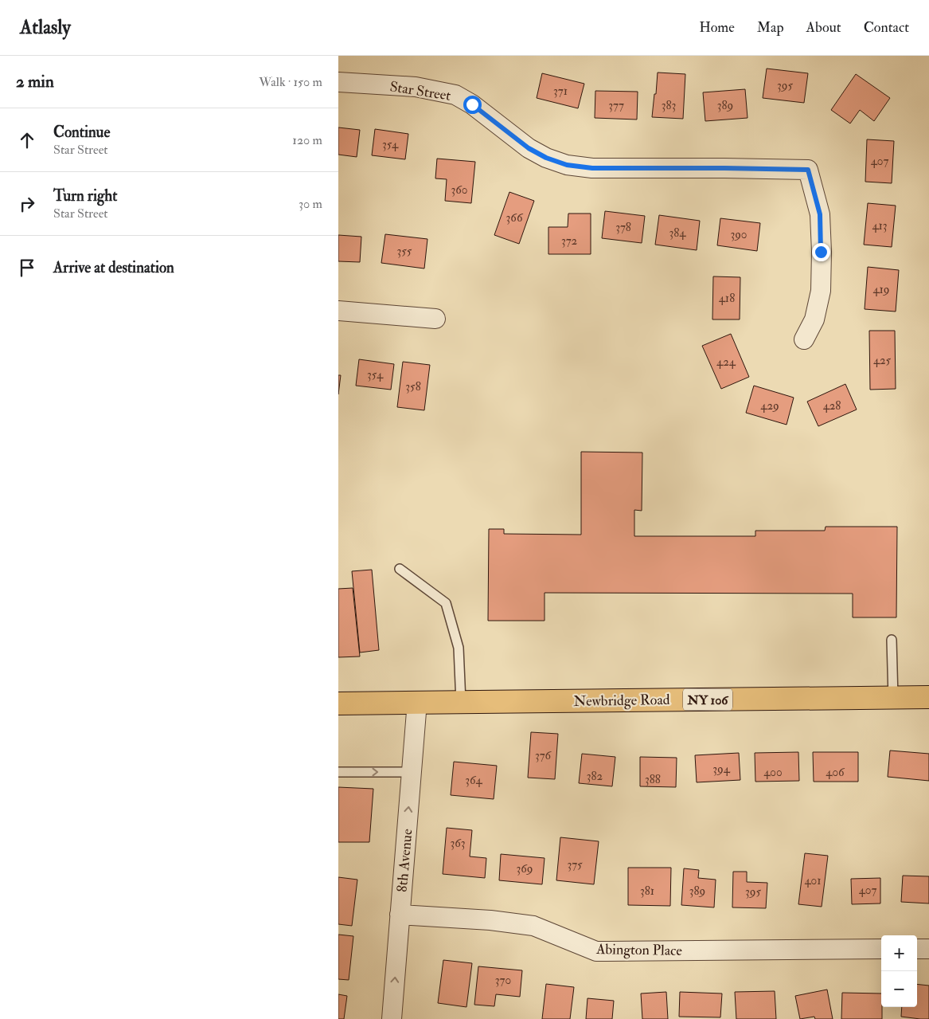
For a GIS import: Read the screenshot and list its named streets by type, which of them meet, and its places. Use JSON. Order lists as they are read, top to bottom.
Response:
{
  "streets": {
    "main road": ["NY 106", "Newbridge Road"],
    "street": ["Star Street", "8th Avenue", "Abington Place"]
  },
  "crossings": [
    ["Newbridge Road", "8th Avenue"],
    ["8th Avenue", "Abington Place"]
  ],
  "one_way": ["8th Avenue"],
  "house_numbers": [
    "395",
    "371",
    "377",
    "383",
    "389",
    "354",
    "407",
    "360",
    "366",
    "413",
    "378",
    "384",
    "390",
    "372",
    "355",
    "419",
    "418",
    "425",
    "424",
    "354",
    "358",
    "429",
    "428",
    "376",
    "394",
    "400",
    "406",
    "382",
    "388",
    "364",
    "363",
    "375",
    "369",
    "401",
    "407",
    "381",
    "389",
    "395",
    "370"
  ],
  "page": {
    "header": "Atlasly",
    "nav": [
      "Home",
      "Map",
      "About",
      "Contact"
    ],
    "heading": ["2 min", "Walk · 150 m"],
    "list": [
      ["Continue", "Star Street", "120 m"],
      ["Turn right", "Star Street", "30 m"],
      "Arrive at destination"
    ],
    "map_buttons": ["+", "−"]
  }
}
